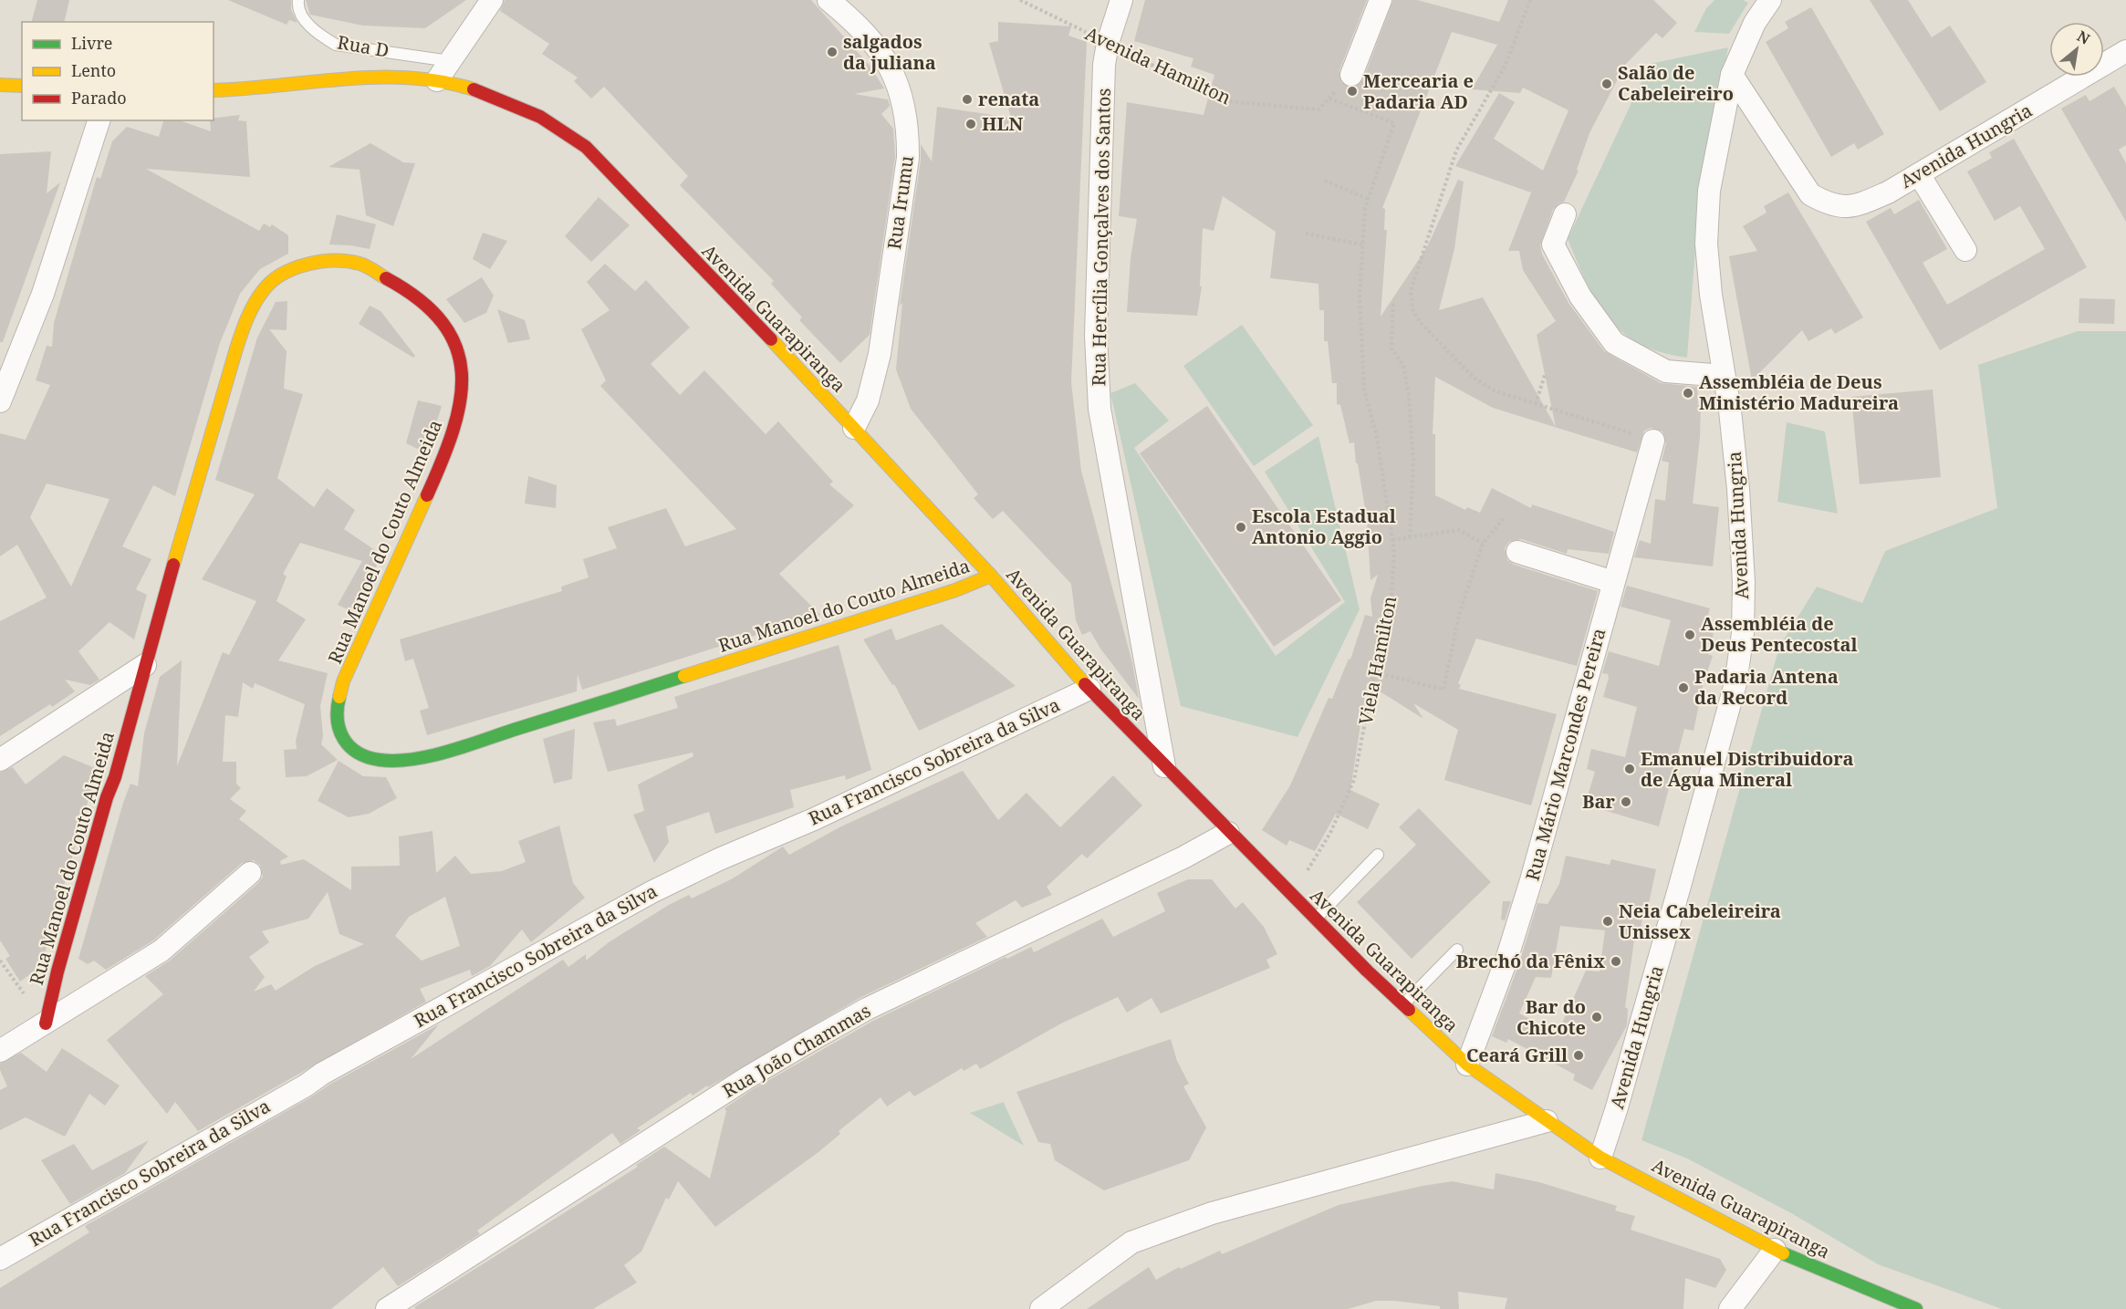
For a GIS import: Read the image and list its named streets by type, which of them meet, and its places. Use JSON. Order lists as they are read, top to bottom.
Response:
{
  "streets": {
    "main road": ["Avenida Guarapiranga", "Rua Manoel do Couto Almeida"],
    "street": [
      "Avenida Hungria",
      "Rua Irumu",
      "Rua Hercília Gonçalves dos Santos",
      "Rua Mário Marcondes Pereira",
      "Rua Francisco Sobreira da Silva",
      "Rua João Chammas"
    ],
    "lane": ["Rua D"],
    "path": ["Avenida Hamilton", "Viela Hamilton"]
  },
  "crossings": [
    ["Avenida Hamilton", "Rua Hercília Gonçalves dos Santos"],
    ["Avenida Hamilton", "Viela Hamilton"],
    ["Avenida Hungria", "Avenida Guarapiranga"],
    ["Rua Irumu", "Avenida Guarapiranga"],
    ["Rua Hercília Gonçalves dos Santos", "Avenida Guarapiranga"],
    ["Avenida Guarapiranga", "Rua Manoel do Couto Almeida"],
    ["Avenida Guarapiranga", "Viela Hamilton"],
    ["Avenida Guarapiranga", "Rua Mário Marcondes Pereira"],
    ["Avenida Guarapiranga", "Rua Francisco Sobreira da Silva"],
    ["Avenida Guarapiranga", "Rua João Chammas"]
  ],
  "places": [
    "salgados da juliana",
    "Salão de Cabeleireiro",
    "Mercearia e Padaria AD",
    "renata",
    "HLN",
    "Assembléia de Deus Ministério Madureira",
    "Escola Estadual Antonio Aggio",
    "Assembléia de Deus Pentecostal",
    "Padaria Antena da Record",
    "Emanuel Distribuidora de Água Mineral",
    "Bar",
    "Neia Cabeleireira Unissex",
    "Brechó da Fênix",
    "Bar do Chicote",
    "Ceará Grill"
  ],
  "legend": ["Livre", "Lento", "Parado"],
  "north": "top right"
}
